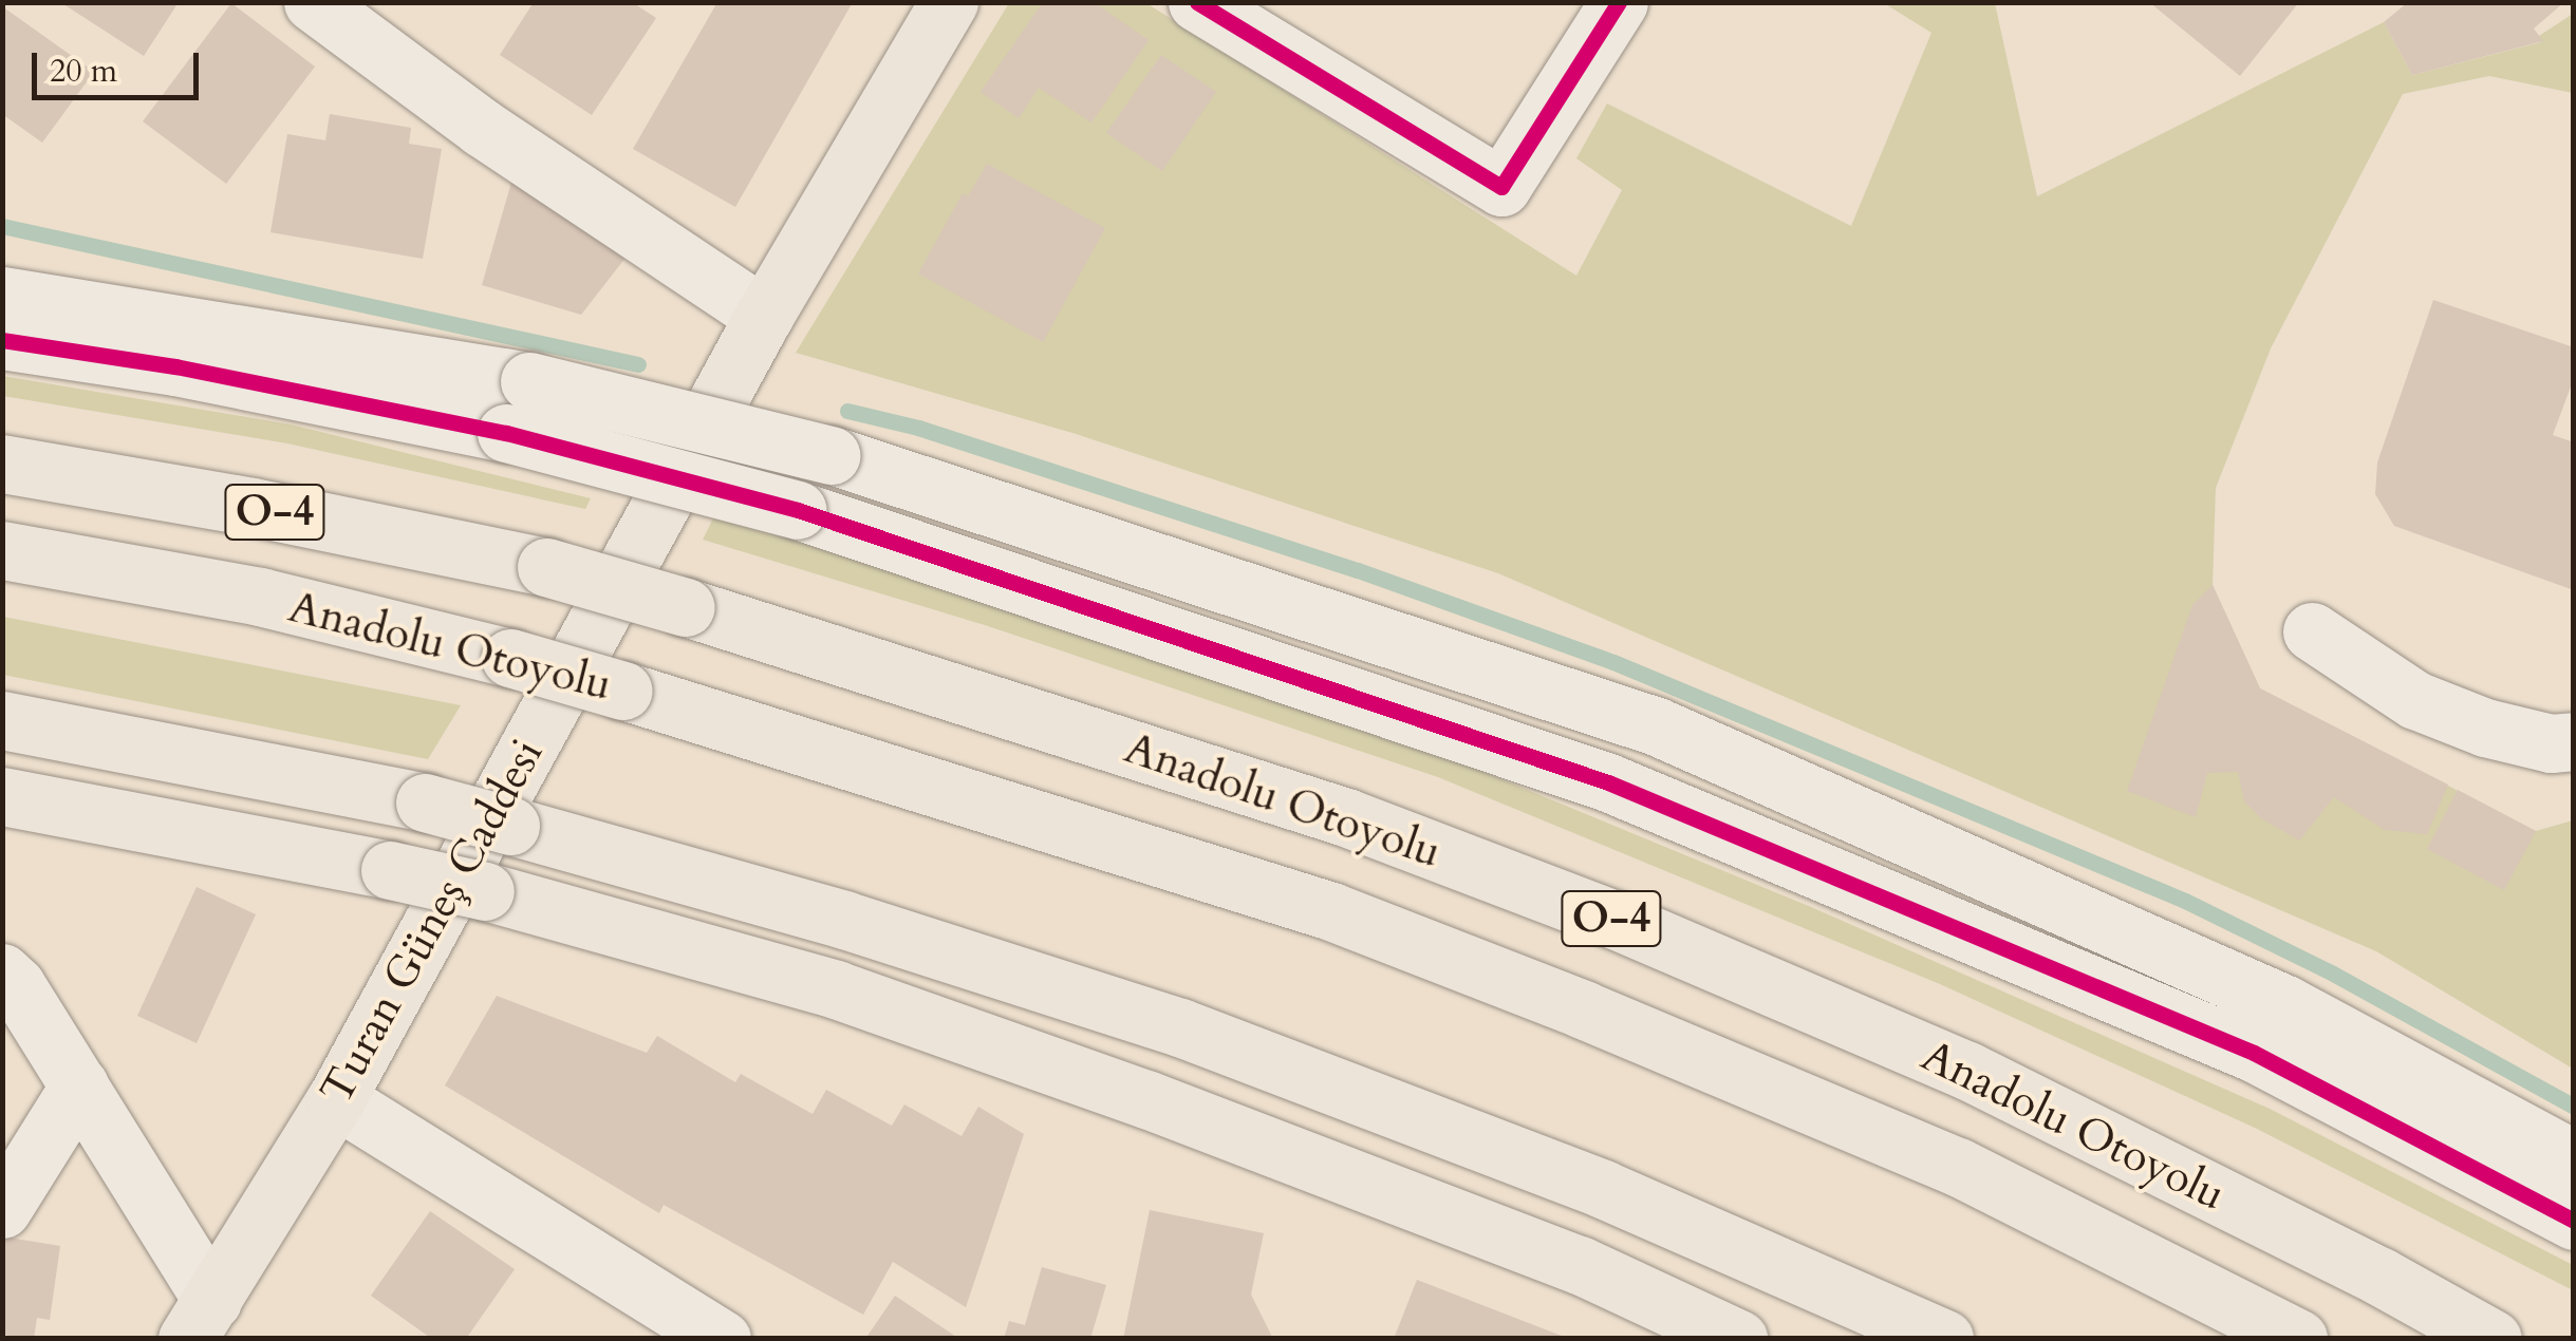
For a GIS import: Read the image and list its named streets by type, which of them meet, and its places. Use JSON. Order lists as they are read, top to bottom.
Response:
{
  "streets": {
    "main road": ["O-4", "Anadolu Otoyolu", "Turan Güneş Caddesi"]
  },
  "scale_bar": "20 m"
}
